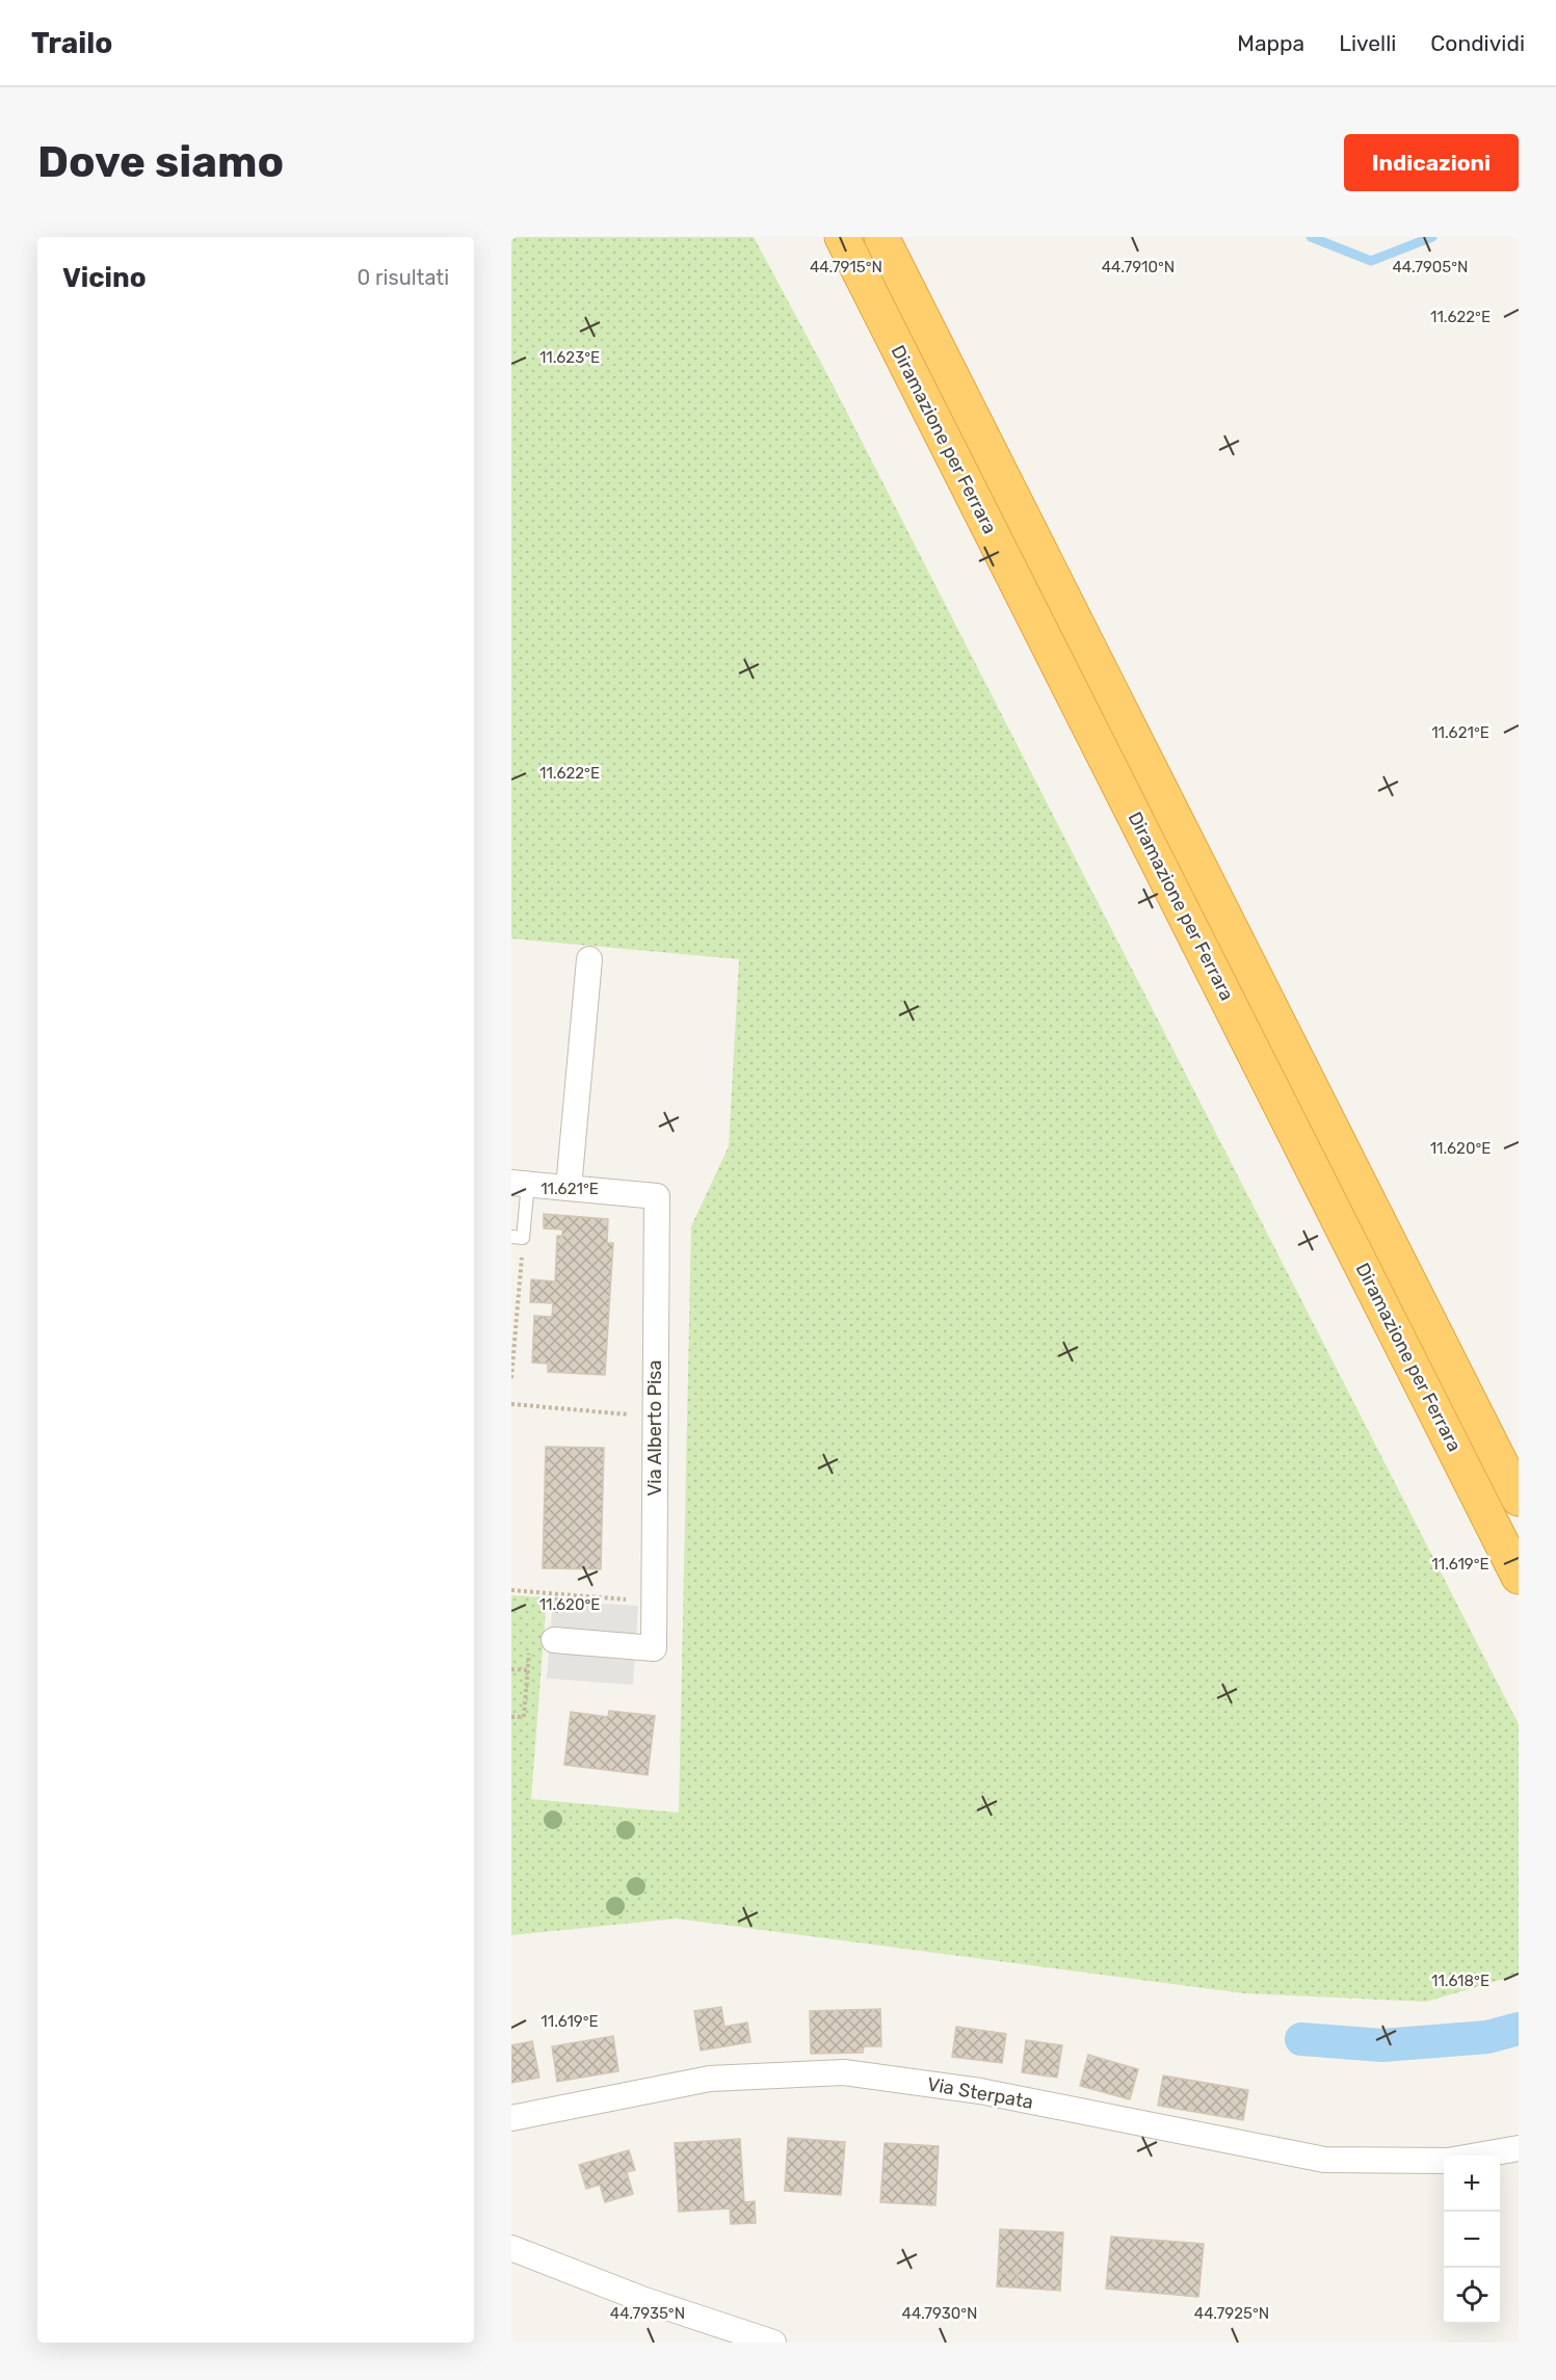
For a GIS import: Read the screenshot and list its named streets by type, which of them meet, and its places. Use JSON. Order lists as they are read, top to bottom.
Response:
{
  "streets": {
    "highway": ["Diramazione per Ferrara"],
    "street": ["Via Alberto Pisa", "Via Sterpata"]
  },
  "page": {
    "header": "Trailo",
    "nav": ["Mappa", "Livelli", "Condividi"],
    "buttons": "Indicazioni",
    "title": "Dove siamo",
    "heading": ["Vicino", "0 risultati"],
    "map_buttons": ["+", "−"]
  },
  "coordinates": [
    "44.7910°N",
    "44.7905°N",
    "44.7915°N",
    "11.622°E",
    "11.623°E",
    "11.621°E",
    "11.620°E",
    "11.619°E",
    "11.618°E",
    "44.7935°N",
    "44.7930°N",
    "44.7925°N"
  ]
}
